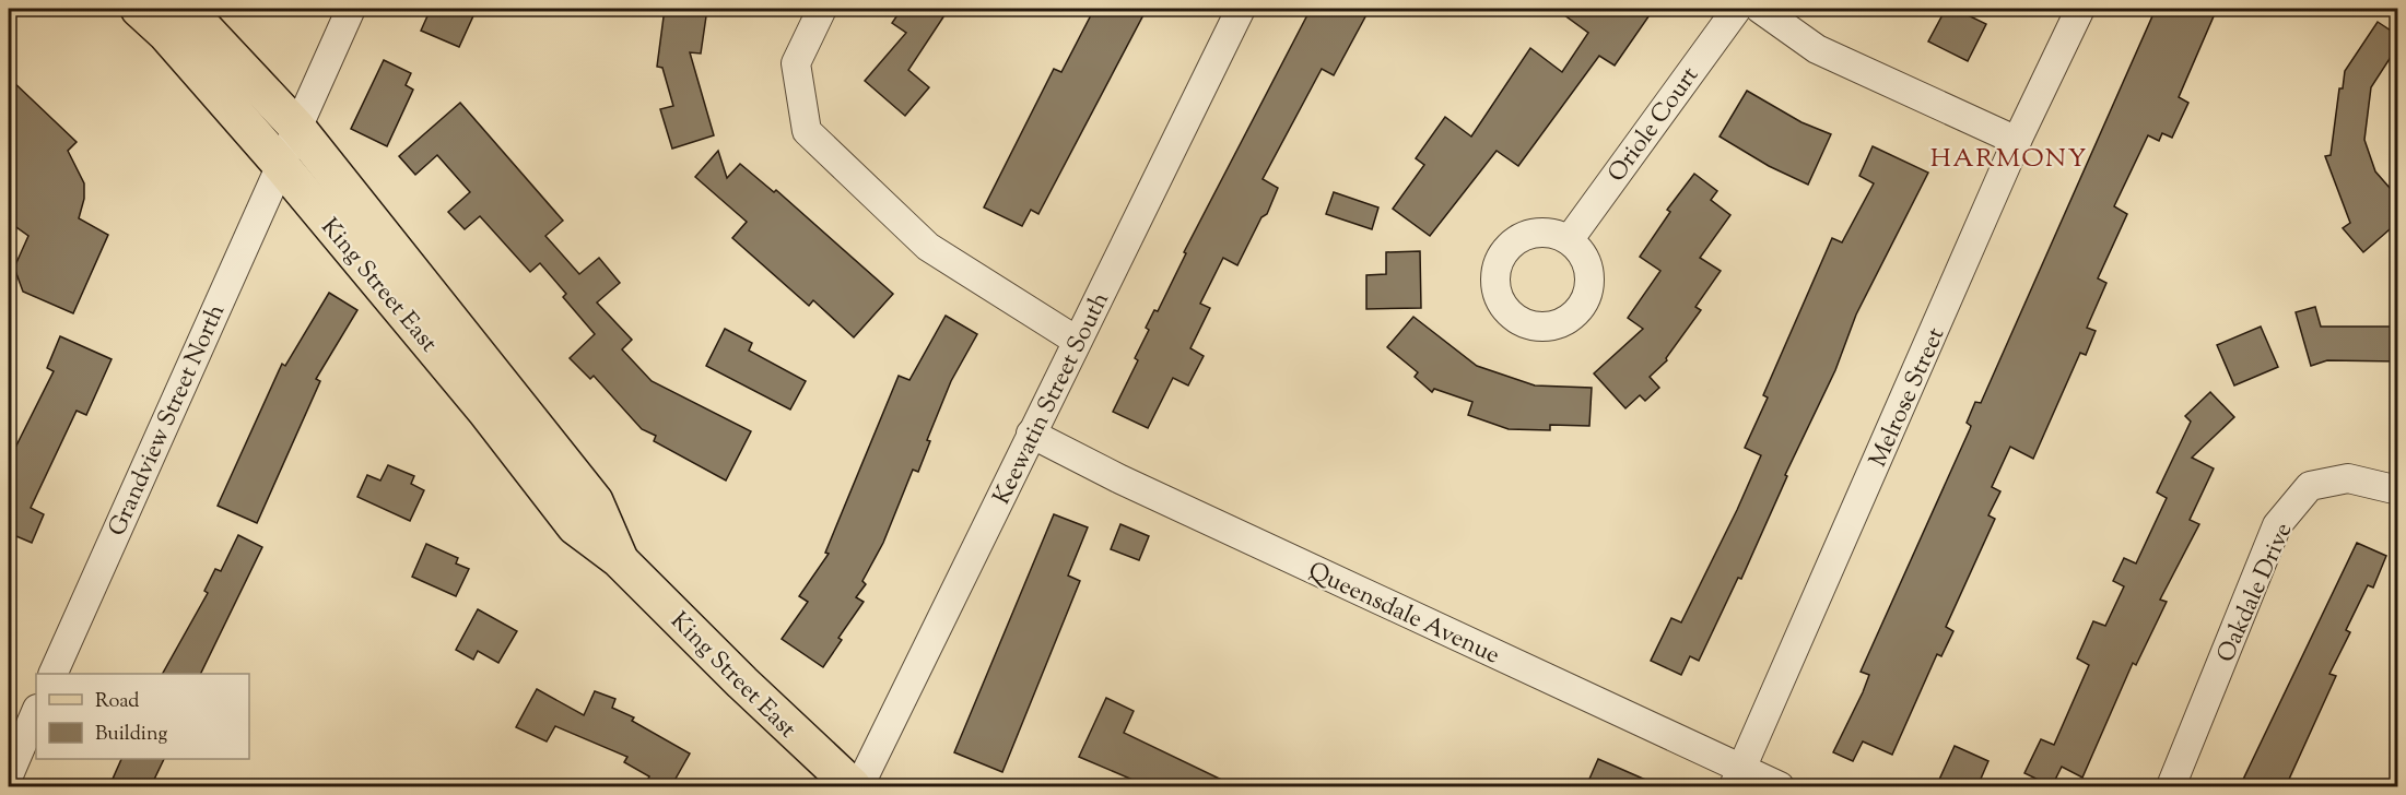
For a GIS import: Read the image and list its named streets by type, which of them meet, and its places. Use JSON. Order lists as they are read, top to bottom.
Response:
{
  "streets": {
    "main road": ["King Street East"],
    "street": [
      "Oriole Court",
      "Melrose Street",
      "Keewatin Street South",
      "Grandview Street North",
      "Oakdale Drive",
      "Queensdale Avenue"
    ]
  },
  "crossings": [
    ["King Street East", "Grandview Street North"],
    ["Melrose Street", "Queensdale Avenue"],
    ["Keewatin Street South", "Queensdale Avenue"]
  ],
  "districts": ["HARMONY"],
  "legend": ["Road", "Building"]
}
